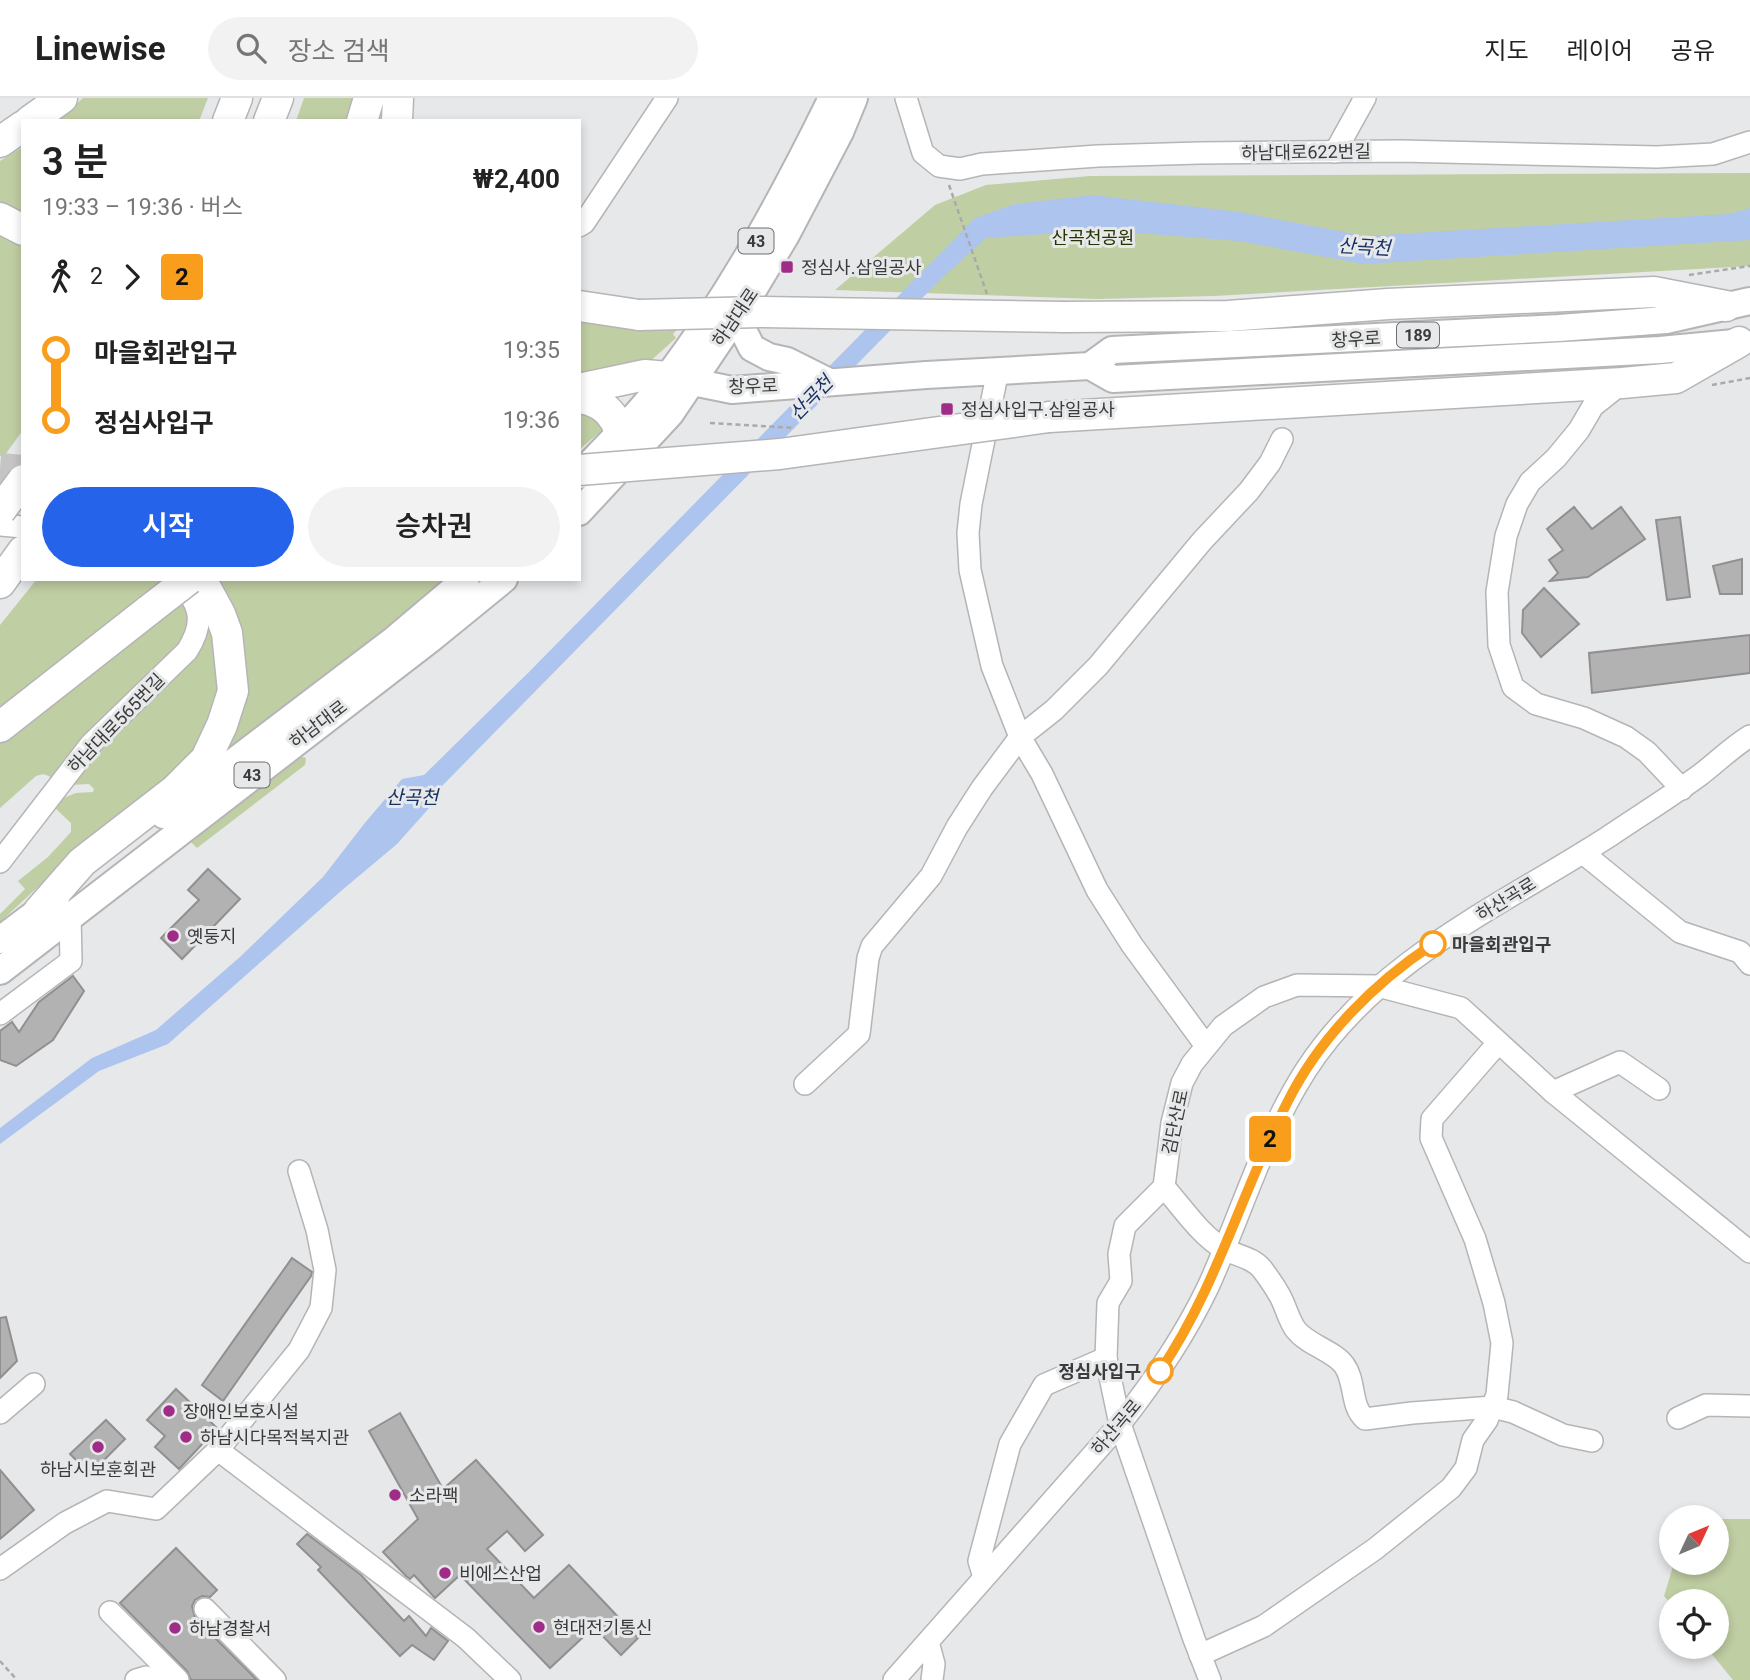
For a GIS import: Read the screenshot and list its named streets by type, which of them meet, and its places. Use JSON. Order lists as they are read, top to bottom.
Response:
{
  "streets": {
    "main road": [
      "43",
      "하남대로",
      "189",
      "창우로"
    ],
    "street": [
      "하남대로622번길",
      "하남대로565번길",
      "하산곡로",
      "검단산로"
    ]
  },
  "crossings": [
    ["하남대로", "창우로"],
    ["하산곡로", "검단산로"]
  ],
  "water": ["산곡천"],
  "parks": ["산곡천공원"],
  "places": {
    "transit": ["정심사.삼일공사", "정심사입구.삼일공사"],
    "other": [
      "옛둥지",
      "마을회관입구",
      "정심사입구",
      "장애인보호시설",
      "하남시다목적복지관",
      "하남시보훈회관",
      "소라팩",
      "비에스산업",
      "현대전기통신",
      "하남경찰서"
    ]
  },
  "lines": ["bus line 2"],
  "north": "top right",
  "page": {
    "header": "Linewise",
    "search": "장소 검색",
    "nav": ["지도", "레이어", "공유"],
    "on_map": "2",
    "heading": ["3 분", "19:33 – 19:36 · 버스", "₩2,400"],
    "legs": ["2", "2"],
    "list": [
      {
        "name": "마을회관입구",
        "value": "19:35"
      },
      {
        "name": "정심사입구",
        "value": "19:36"
      }
    ],
    "buttons": ["시작", "승차권"]
  }
}
